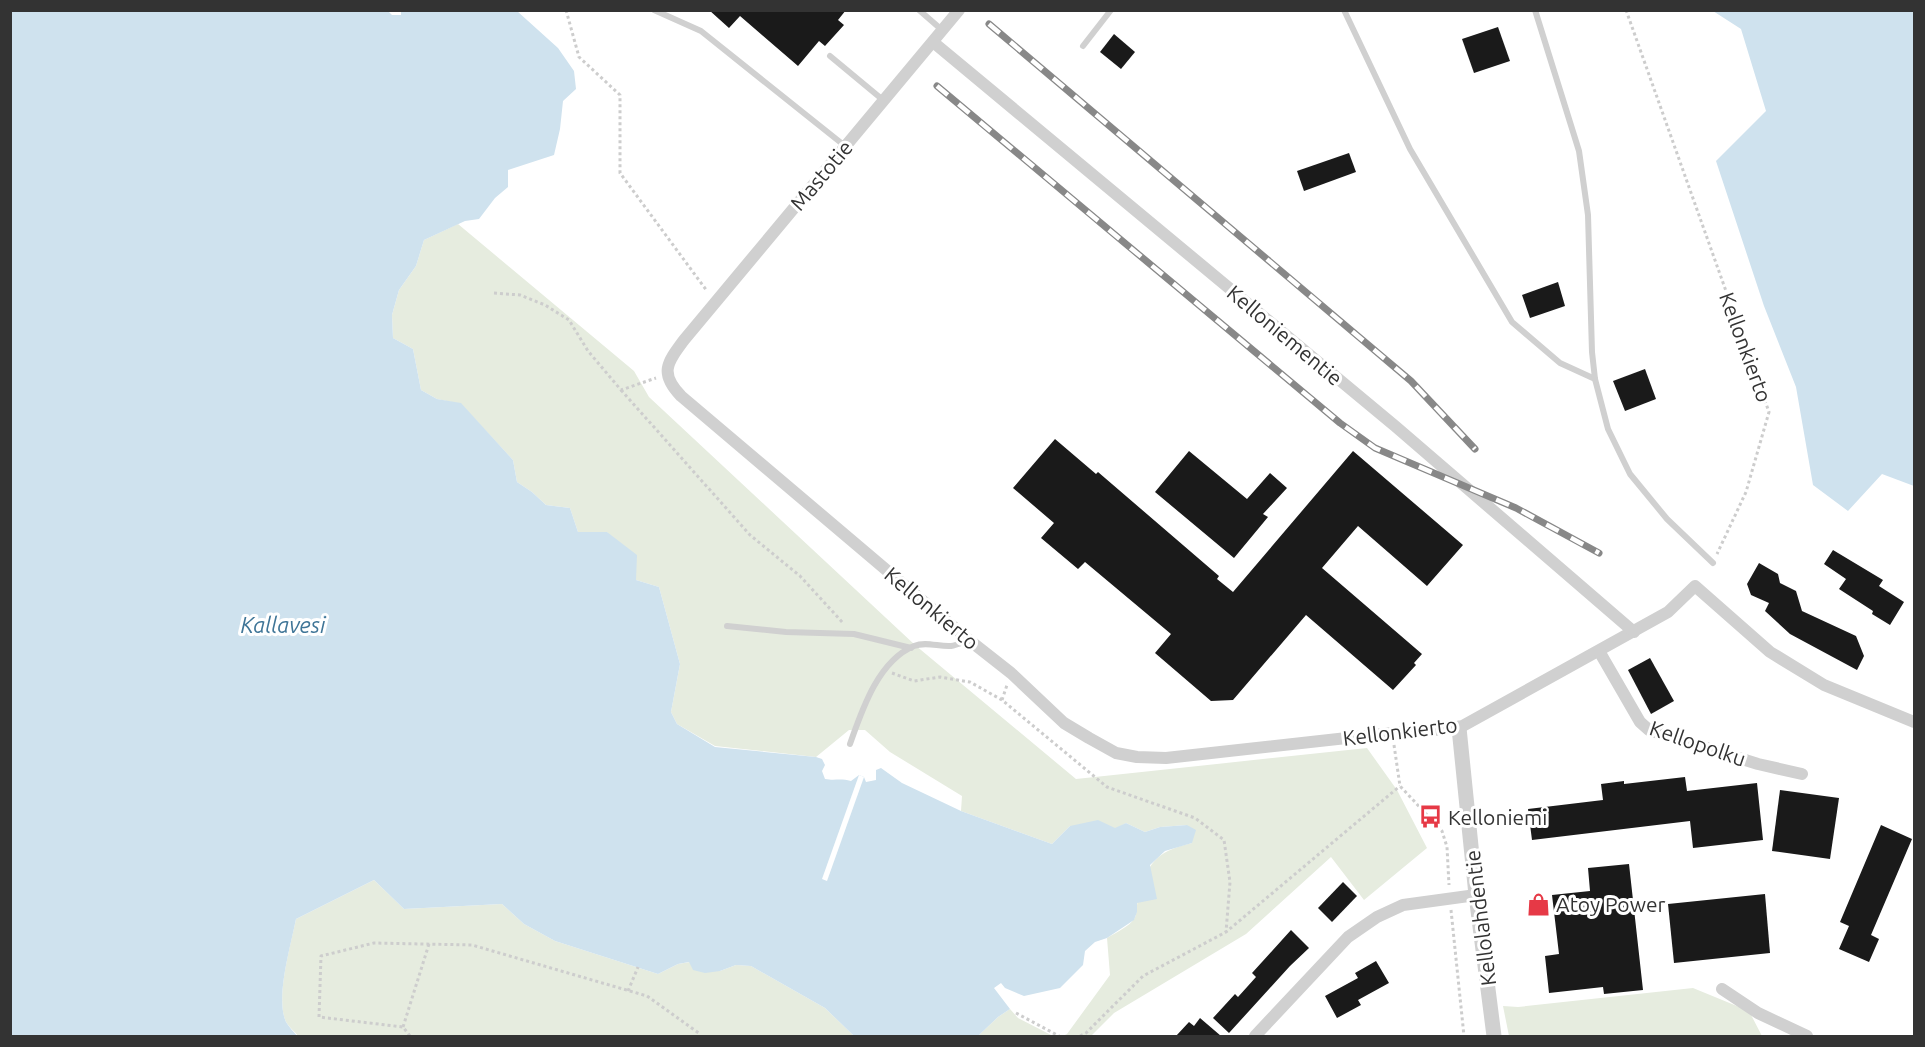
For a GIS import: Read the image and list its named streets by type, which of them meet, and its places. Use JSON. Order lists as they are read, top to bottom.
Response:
{
  "streets": {
    "street": [
      "Mastotie",
      "Kelloniementie",
      "Kellonkierto",
      "Kellopolku",
      "Kellolahdentie"
    ]
  },
  "crossings": [
    ["Mastotie", "Kelloniementie"],
    ["Mastotie", "Kellonkierto"],
    ["Kelloniementie", "Kellonkierto"],
    ["Kellonkierto", "Kellopolku"],
    ["Kellonkierto", "Kellolahdentie"]
  ],
  "water": ["Kallavesi"],
  "places": {
    "bus stop": ["Kelloniemi"],
    "shop": ["Atoy Power"]
  }
}
